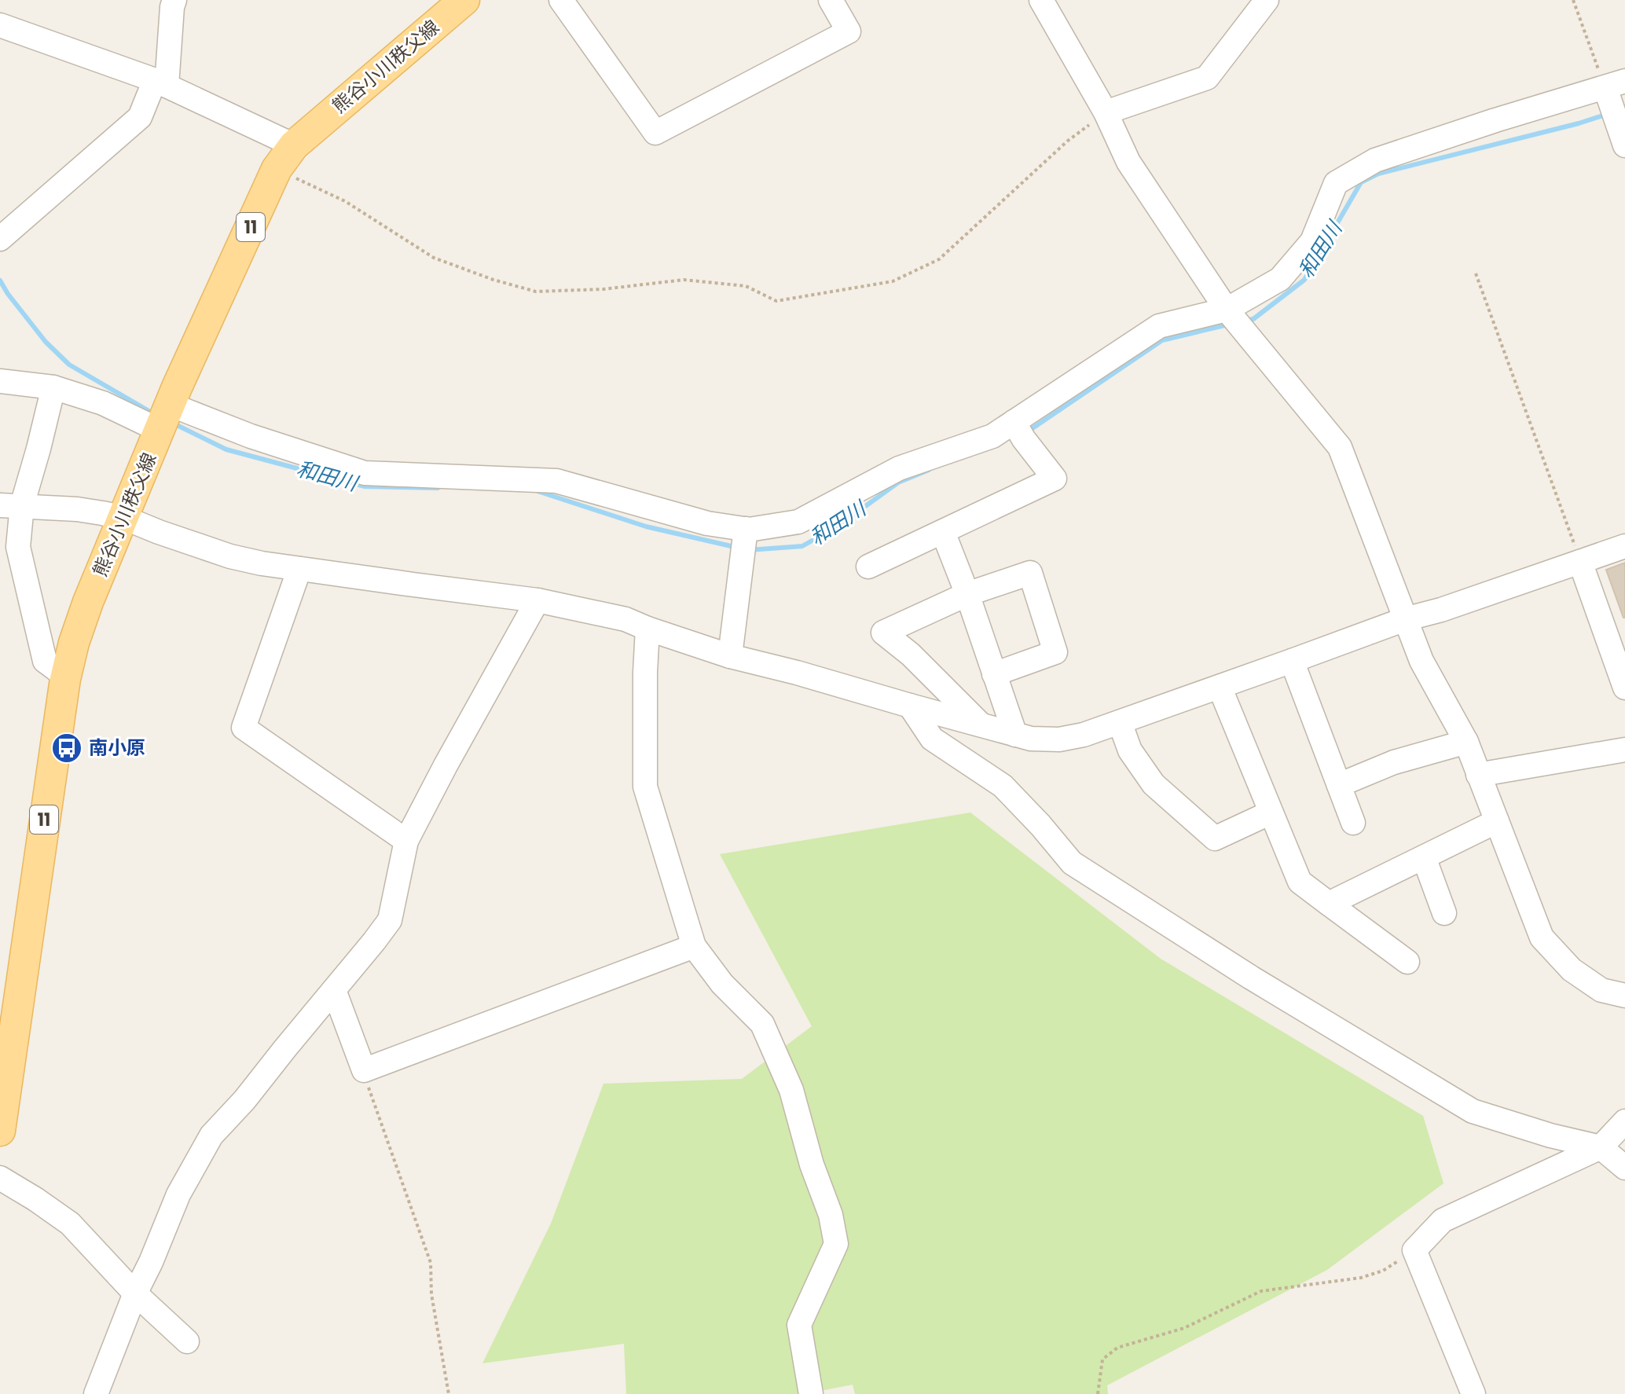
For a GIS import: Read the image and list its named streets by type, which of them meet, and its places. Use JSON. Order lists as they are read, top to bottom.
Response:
{
  "streets": {
    "main road": ["熊谷小川秩父線", "11"]
  },
  "water": ["和田川"],
  "places": {
    "bus stop": ["南小原"]
  }
}
